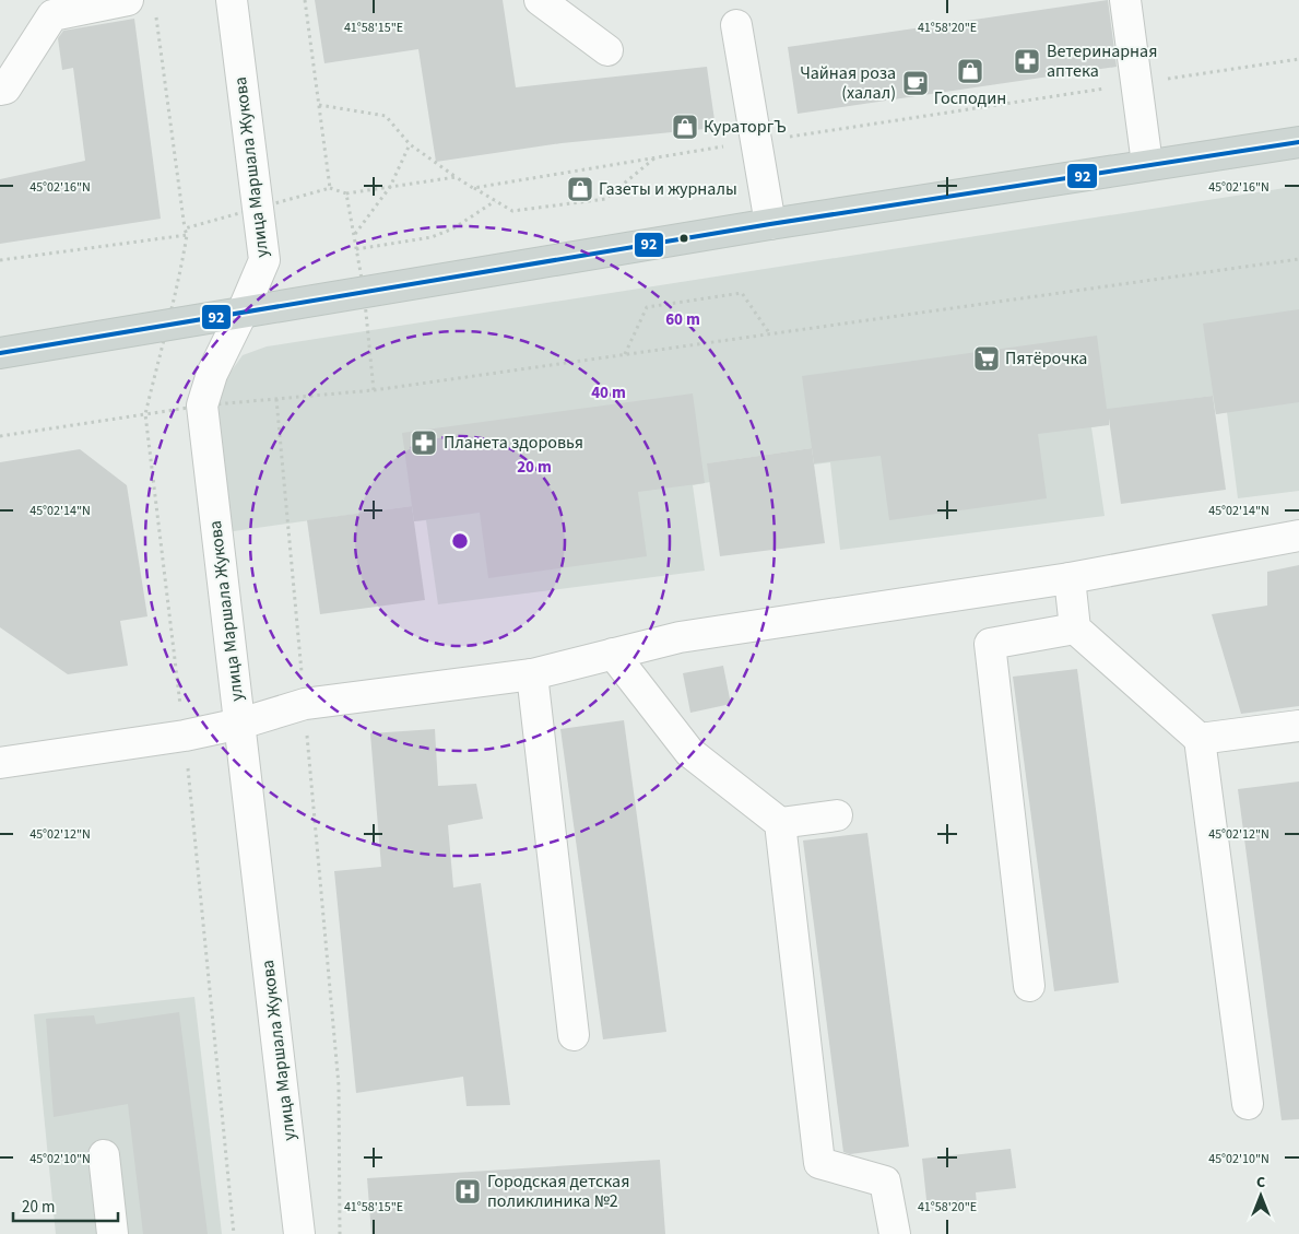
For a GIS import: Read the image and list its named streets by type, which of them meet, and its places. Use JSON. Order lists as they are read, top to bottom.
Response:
{
  "streets": {
    "street": ["улица Маршала Жукова"]
  },
  "places": {
    "pharmacy": ["Ветеринарная аптека", "Планета здоровья"],
    "shop": ["Господин", "КураторгЪ", "Газеты и журналы"],
    "cafe": ["Чайная роза (халал)"],
    "supermarket": ["Пятёрочка"],
    "hospital": ["Городская детская поликлиника №2"]
  },
  "lines": ["transit line 92"],
  "scale_bar": "20 m",
  "north": "top",
  "coordinates": [
    "41°58'15\"E",
    "41°58'20\"E",
    "45°02'16\"N",
    "45°02'14\"N",
    "45°02'12\"N",
    "45°02'10\"N"
  ],
  "rings": ["60 m", "40 m", "20 m"]
}
